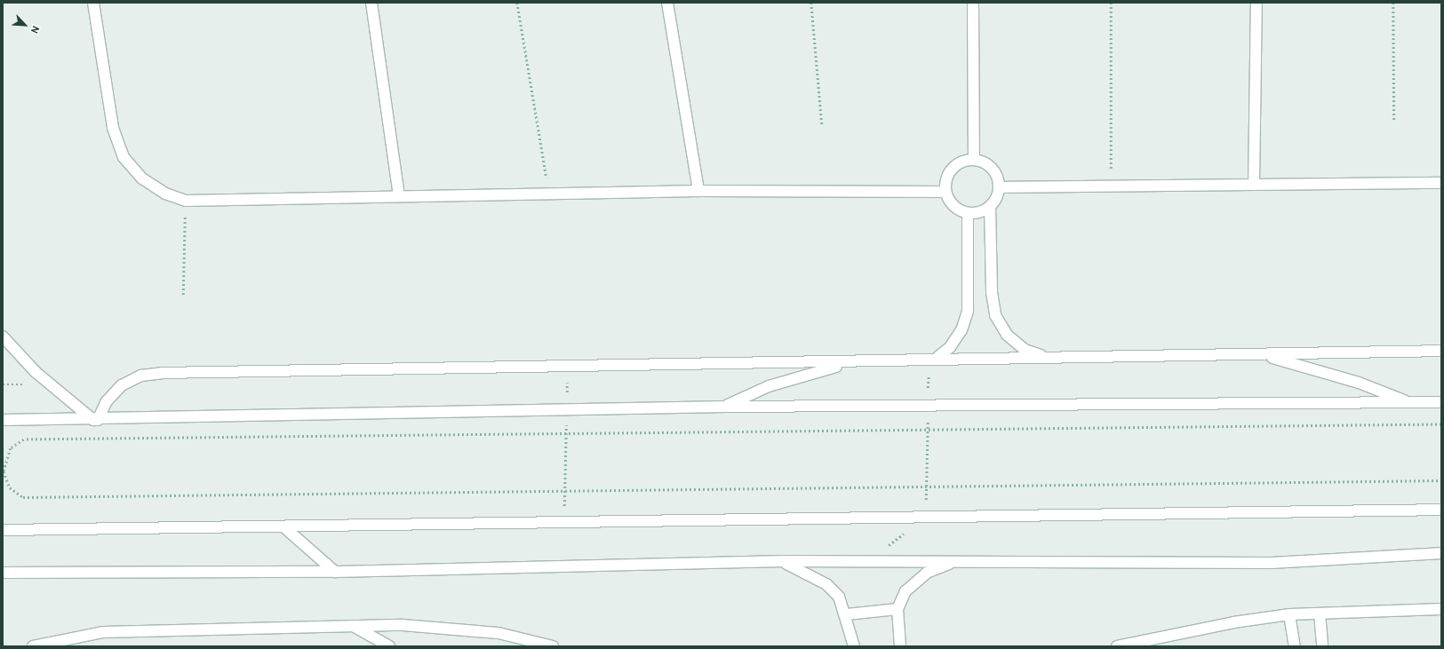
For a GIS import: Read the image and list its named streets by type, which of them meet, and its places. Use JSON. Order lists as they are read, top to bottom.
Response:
{
  "north": "bottom right"
}
